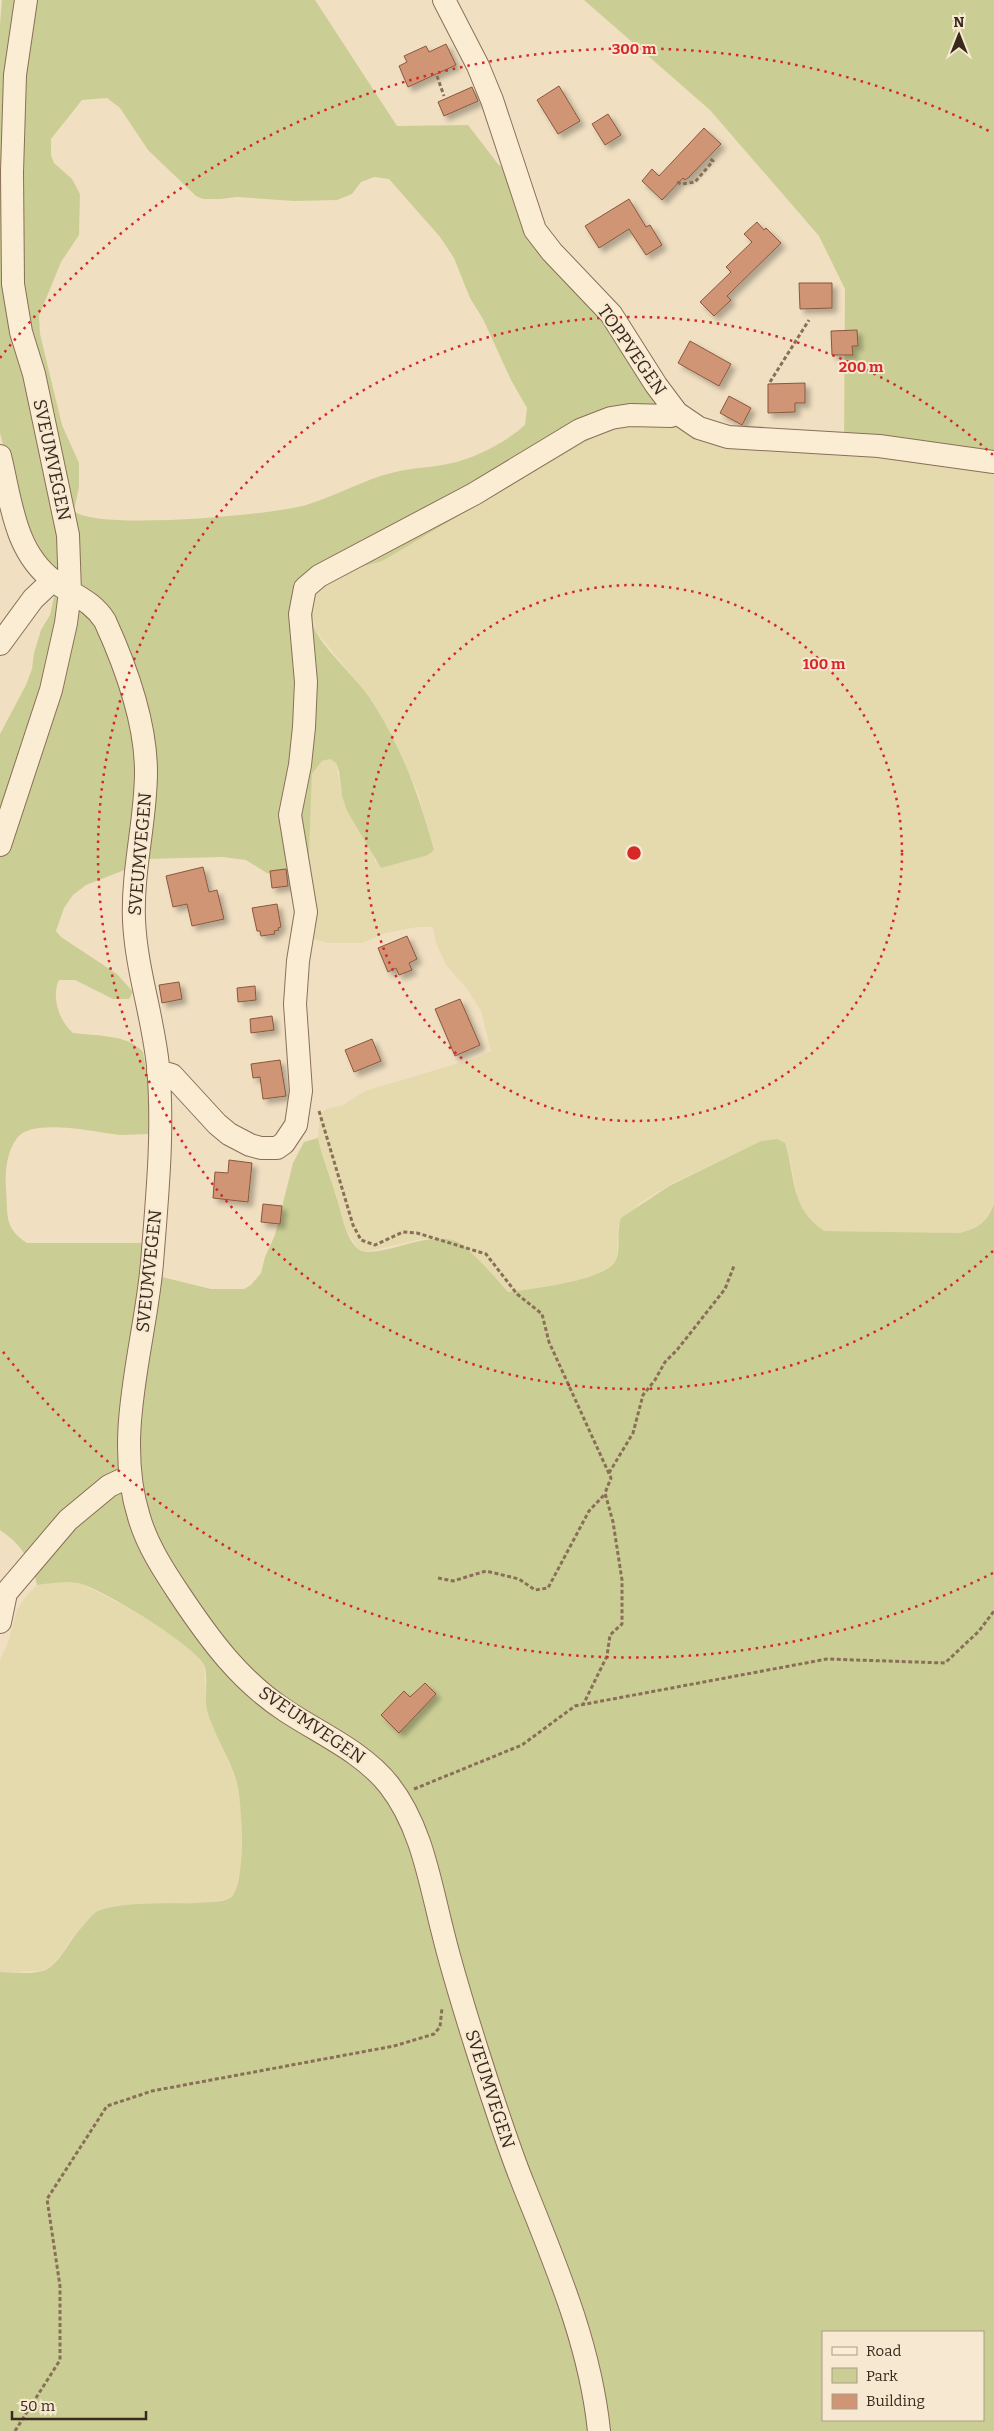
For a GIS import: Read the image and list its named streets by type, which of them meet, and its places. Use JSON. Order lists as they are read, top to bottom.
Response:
{
  "streets": {
    "street": ["TOPPVEGEN", "SVEUMVEGEN"]
  },
  "legend": ["Road", "Park", "Building"],
  "scale_bar": "50 m",
  "north": "top",
  "rings": ["300 m", "200 m", "100 m"]
}
